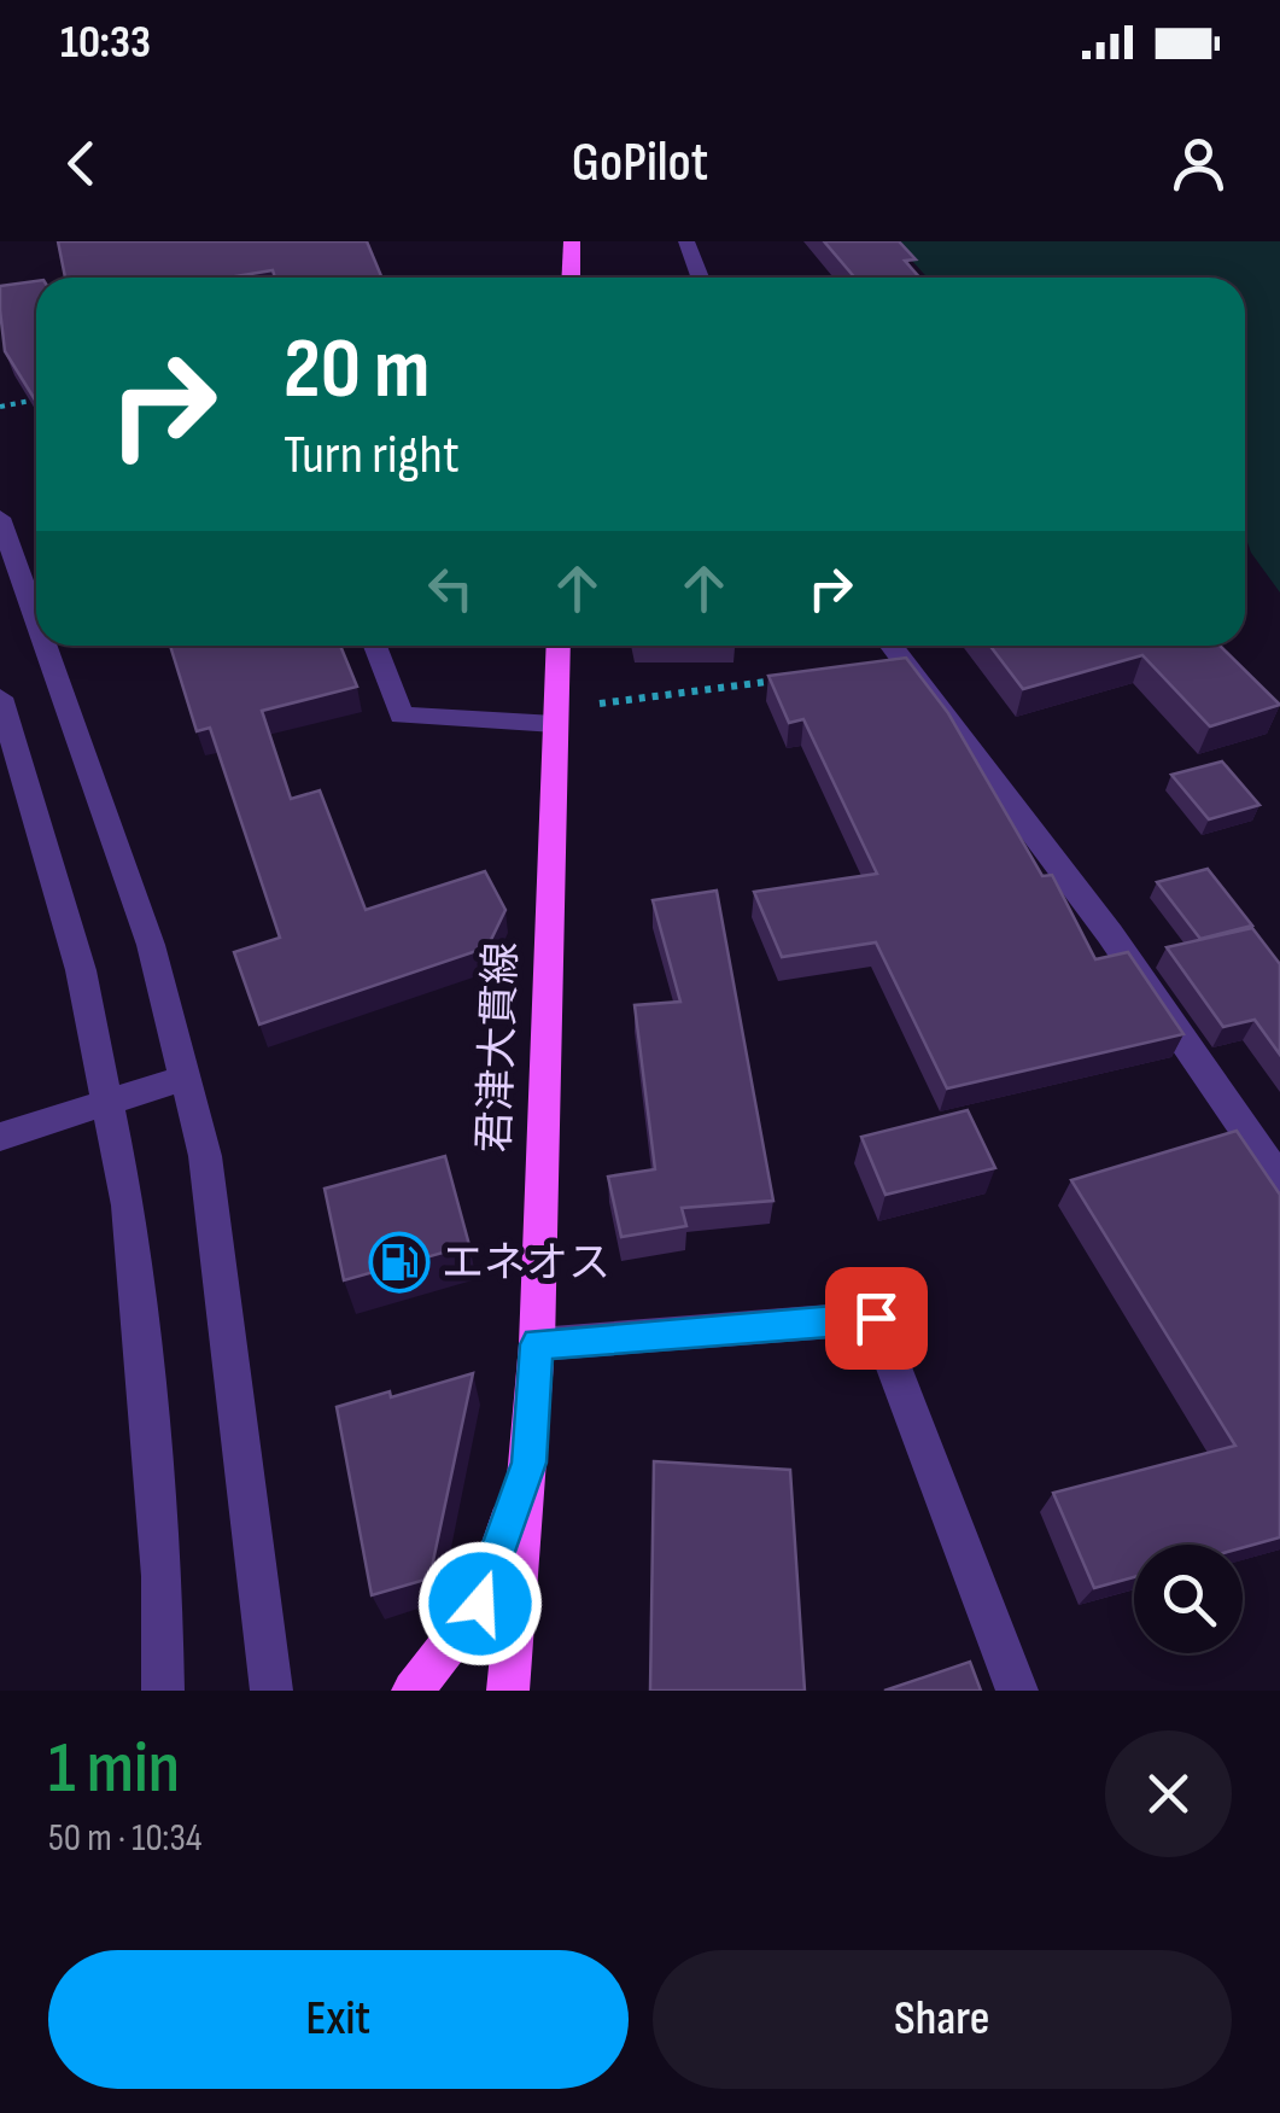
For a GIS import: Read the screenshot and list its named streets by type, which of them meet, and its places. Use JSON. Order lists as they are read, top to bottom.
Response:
{
  "streets": {
    "main road": ["君津大貫線"]
  },
  "places": {
    "fuel station": ["エネオス"]
  },
  "page": {
    "status": "10:33",
    "header": "GoPilot",
    "turn": ["20 m", "Turn right"],
    "heading": ["1 min", "50 m · 10:34"],
    "buttons": ["Exit", "Share"]
  }
}
